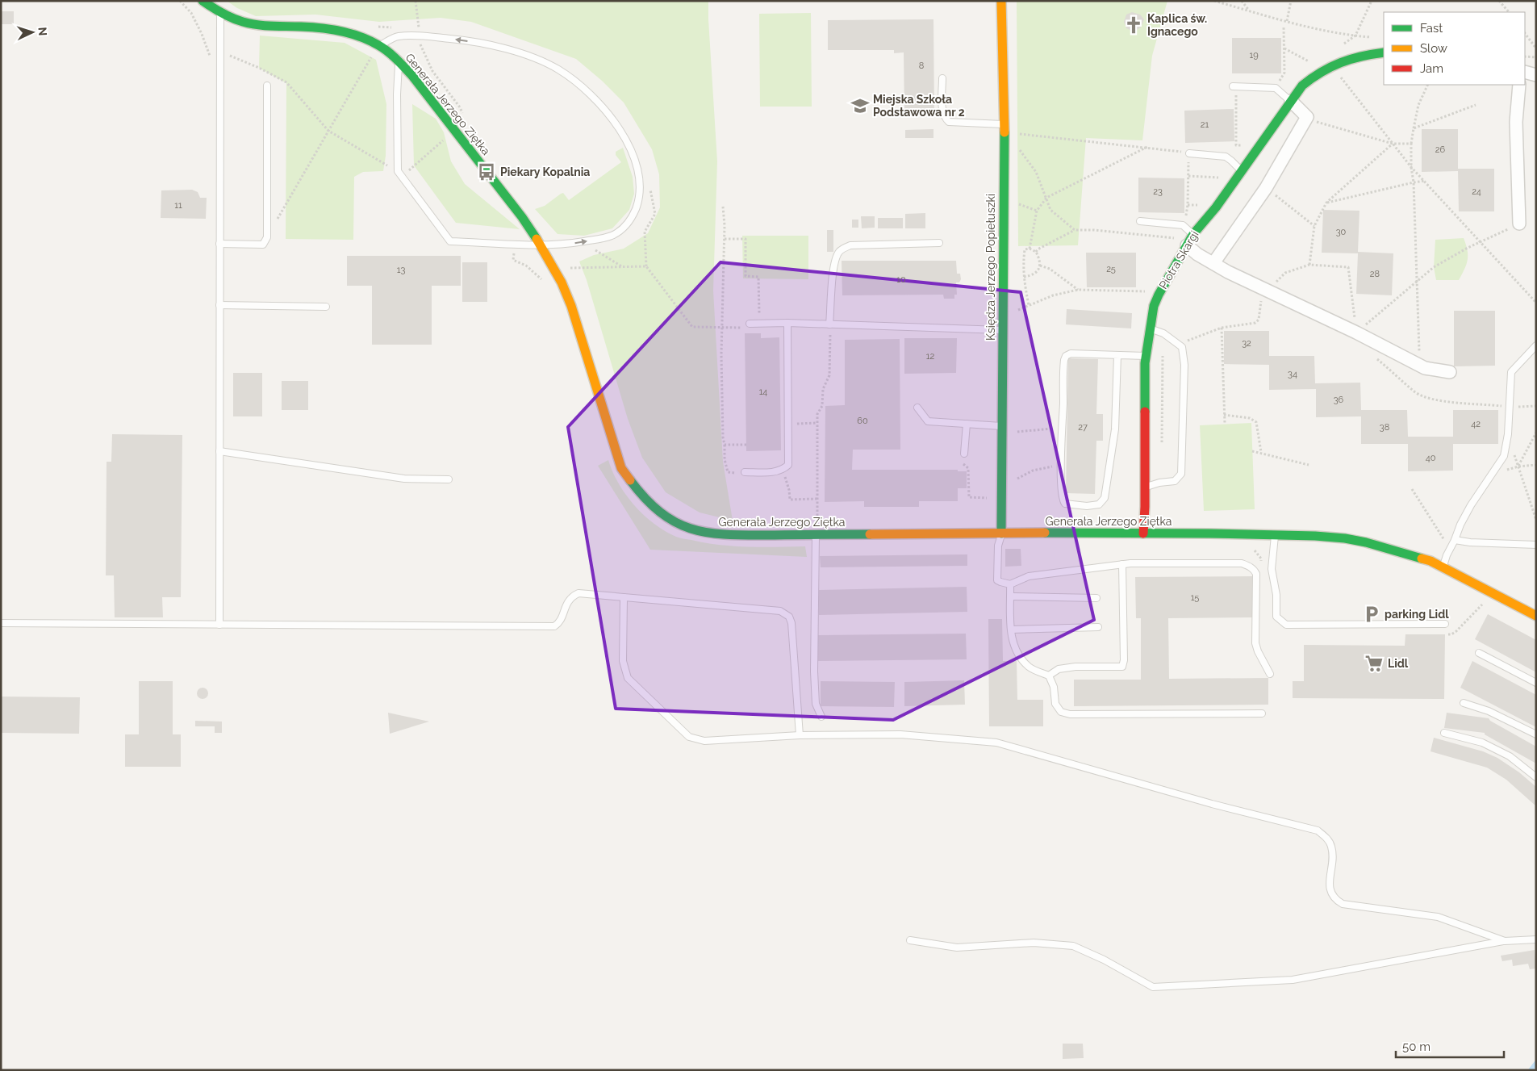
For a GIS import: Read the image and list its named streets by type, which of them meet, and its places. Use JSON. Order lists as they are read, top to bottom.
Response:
{
  "streets": {
    "street": ["Generała Jerzego Ziętka", "Piotra Skargi", "Księdza Jerzego Popiełuszki"]
  },
  "crossings": [
    ["Generała Jerzego Ziętka", "Piotra Skargi"],
    ["Generała Jerzego Ziętka", "Księdza Jerzego Popiełuszki"]
  ],
  "places": {
    "church": ["Kaplica św. Ignacego"],
    "school or university": ["Miejska Szkoła Podstawowa nr 2"],
    "bus stop": ["Piekary Kopalnia"],
    "parking": ["parking Lidl"],
    "supermarket": ["Lidl"]
  },
  "house_numbers": [
    "19",
    "8",
    "21",
    "26",
    "23",
    "24",
    "11",
    "30",
    "25",
    "13",
    "28",
    "10",
    "32",
    "12",
    "34",
    "14",
    "36",
    "60",
    "42",
    "27",
    "38",
    "40",
    "15"
  ],
  "legend": ["Fast", "Slow", "Jam"],
  "scale_bar": "50 m",
  "north": "right"
}
